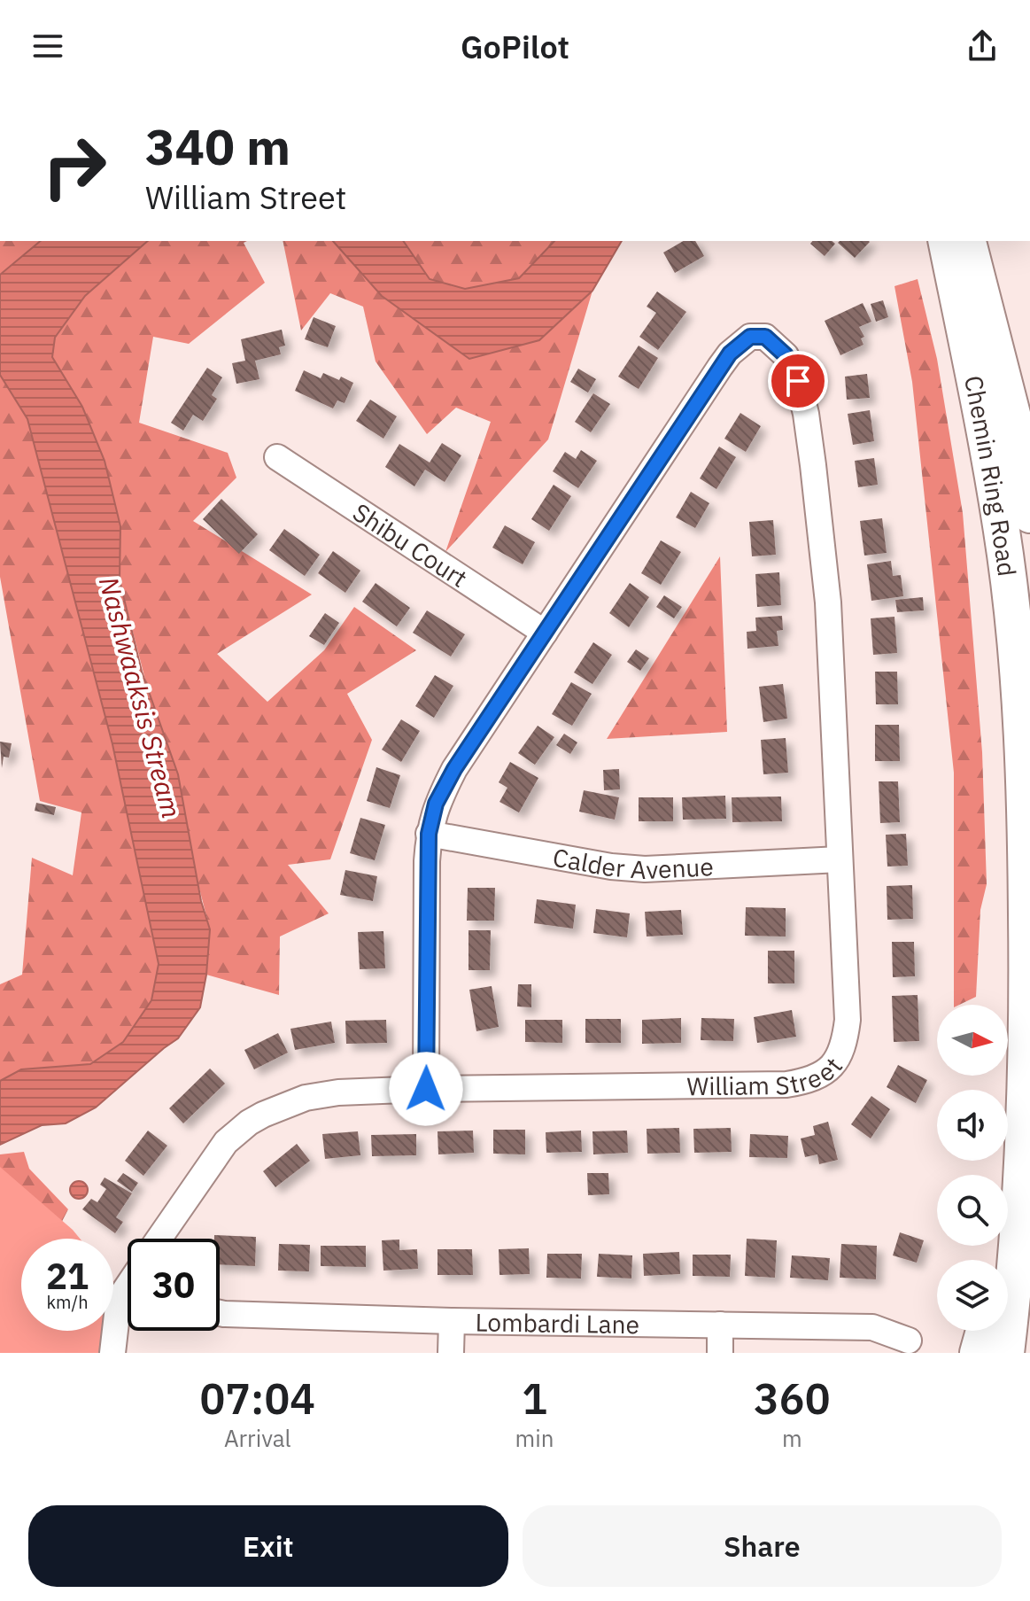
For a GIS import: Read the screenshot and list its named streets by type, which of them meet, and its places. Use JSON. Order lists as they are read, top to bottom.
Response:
{
  "streets": {
    "highway": ["Chemin Ring Road"],
    "street": [
      "Shibu Court",
      "Calder Avenue",
      "William Street",
      "Lombardi Lane"
    ]
  },
  "crossings": [
    ["Shibu Court", "William Street"],
    ["Calder Avenue", "William Street"]
  ],
  "water": ["Nashwaaksis Stream"],
  "north": "right",
  "page": {
    "header": "GoPilot",
    "turn": ["340 m", "William Street"],
    "speed": "21 km/h",
    "limit": "30",
    "eta": [
      "07:04",
      "Arrival",
      "1",
      "min",
      "360",
      "m"
    ],
    "buttons": ["Exit", "Share"]
  }
}
